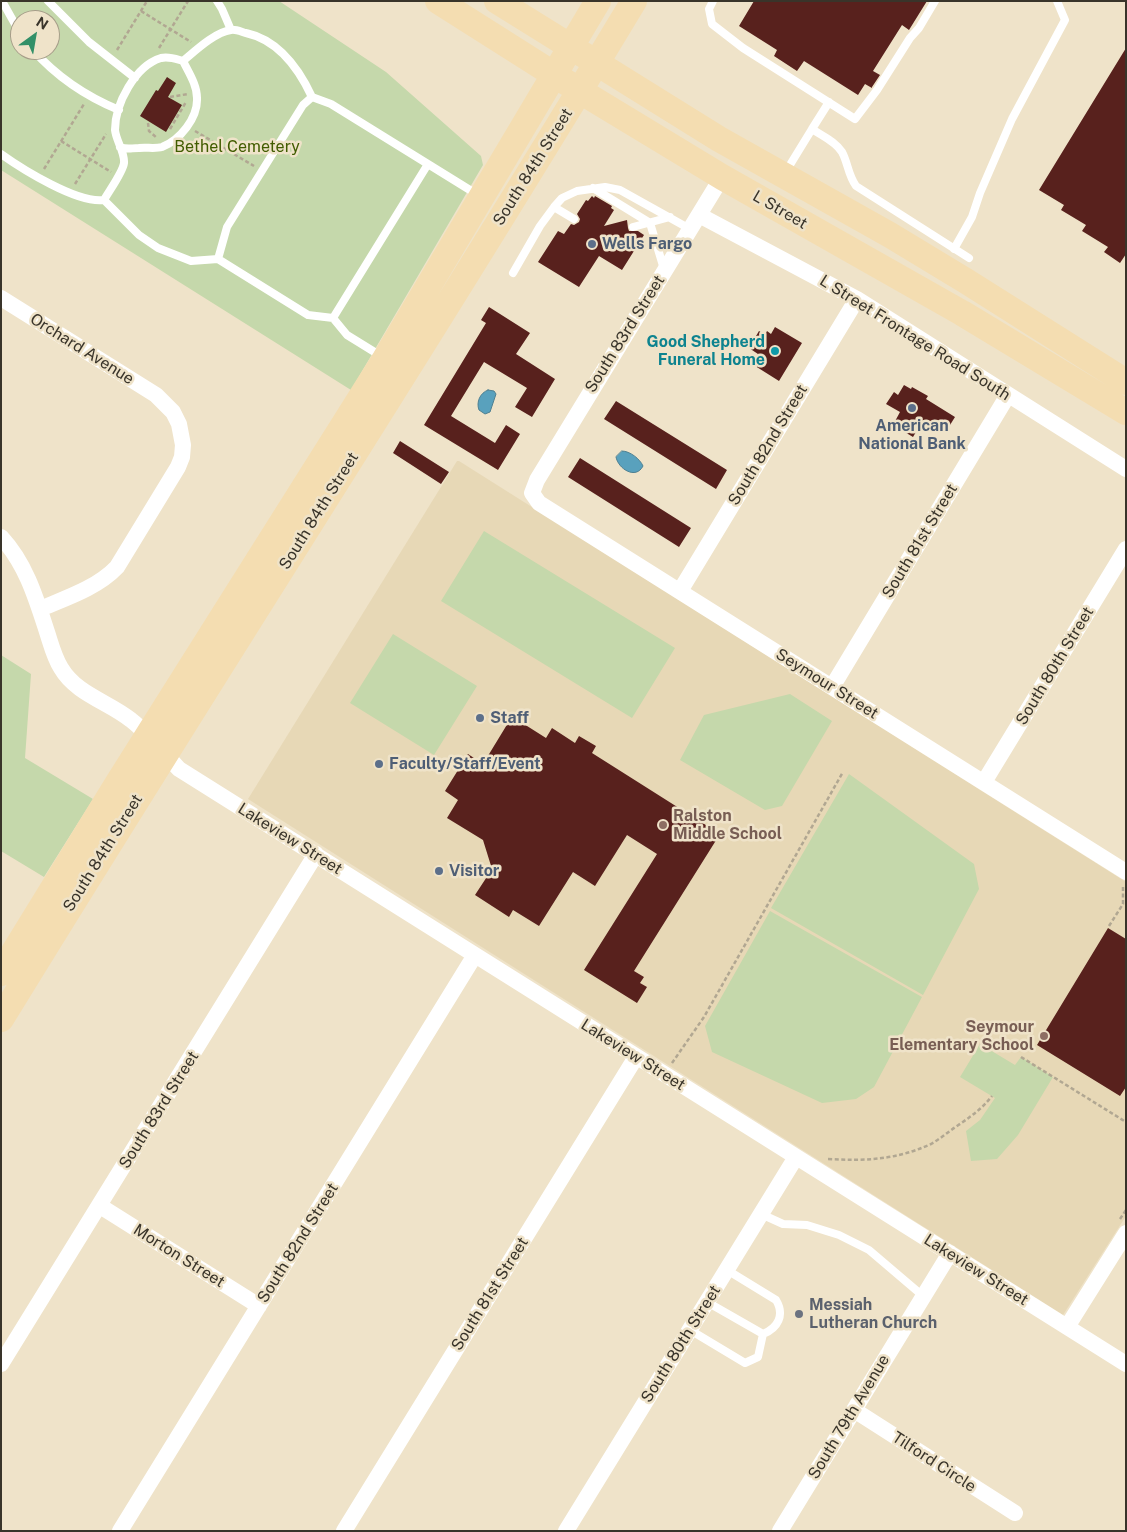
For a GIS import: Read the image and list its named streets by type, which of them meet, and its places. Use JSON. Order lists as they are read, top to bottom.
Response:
{
  "streets": {
    "main road": ["South 84th Street", "L Street"],
    "street": [
      "South 83rd Street",
      "L Street Frontage Road South",
      "Orchard Avenue",
      "South 82nd Street",
      "South 81st Street",
      "South 80th Street",
      "Seymour Street",
      "Lakeview Street",
      "Morton Street",
      "South 79th Avenue",
      "Tilford Circle"
    ]
  },
  "crossings": [
    ["South 84th Street", "L Street"],
    ["South 84th Street", "Lakeview Street"],
    ["L Street", "South 83rd Street"],
    ["South 83rd Street", "L Street Frontage Road South"],
    ["South 83rd Street", "Seymour Street"],
    ["South 83rd Street", "Lakeview Street"],
    ["South 83rd Street", "Morton Street"],
    ["L Street Frontage Road South", "South 82nd Street"],
    ["L Street Frontage Road South", "South 81st Street"],
    ["Orchard Avenue", "Lakeview Street"],
    ["South 82nd Street", "Seymour Street"],
    ["South 82nd Street", "Lakeview Street"],
    ["South 82nd Street", "Morton Street"],
    ["South 81st Street", "Seymour Street"],
    ["South 81st Street", "Lakeview Street"],
    ["South 80th Street", "Seymour Street"],
    ["South 80th Street", "Lakeview Street"],
    ["Lakeview Street", "South 79th Avenue"],
    ["South 79th Avenue", "Tilford Circle"]
  ],
  "parks": ["Bethel Cemetery"],
  "places": [
    "Wells Fargo",
    "Good Shepherd Funeral Home",
    "American National Bank",
    "Staff",
    "Faculty/Staff/Event",
    "Ralston Middle School",
    "Visitor",
    "Seymour Elementary School",
    "Messiah Lutheran Church"
  ],
  "north": "top right"
}
